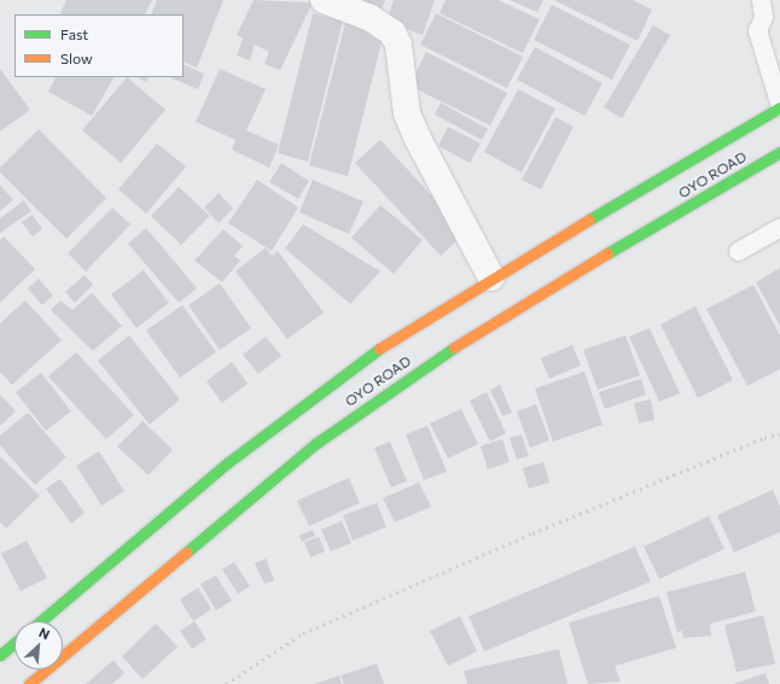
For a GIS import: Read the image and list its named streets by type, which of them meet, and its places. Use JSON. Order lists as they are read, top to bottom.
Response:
{
  "streets": {
    "main road": ["OYO ROAD"]
  },
  "legend": ["Fast", "Slow"],
  "north": "top right"
}
